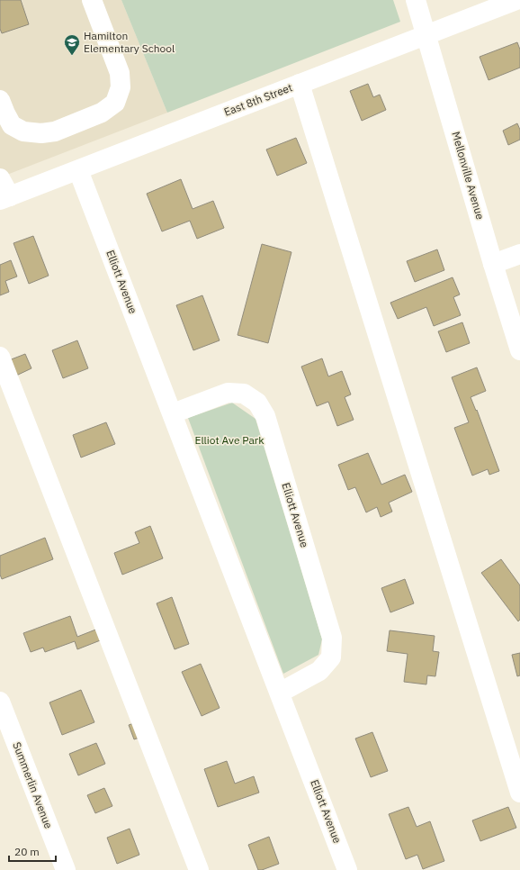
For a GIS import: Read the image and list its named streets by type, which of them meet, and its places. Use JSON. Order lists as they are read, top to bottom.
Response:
{
  "streets": {
    "street": [
      "East 8th Street",
      "Mellonville Avenue",
      "Elliott Avenue",
      "Summerlin Avenue"
    ]
  },
  "crossings": [
    ["East 8th Street", "Mellonville Avenue"],
    ["East 8th Street", "Elliott Avenue"]
  ],
  "parks": ["Elliot Ave Park"],
  "places": {
    "school or university": ["Hamilton Elementary School"]
  },
  "scale_bar": "20 m"
}
